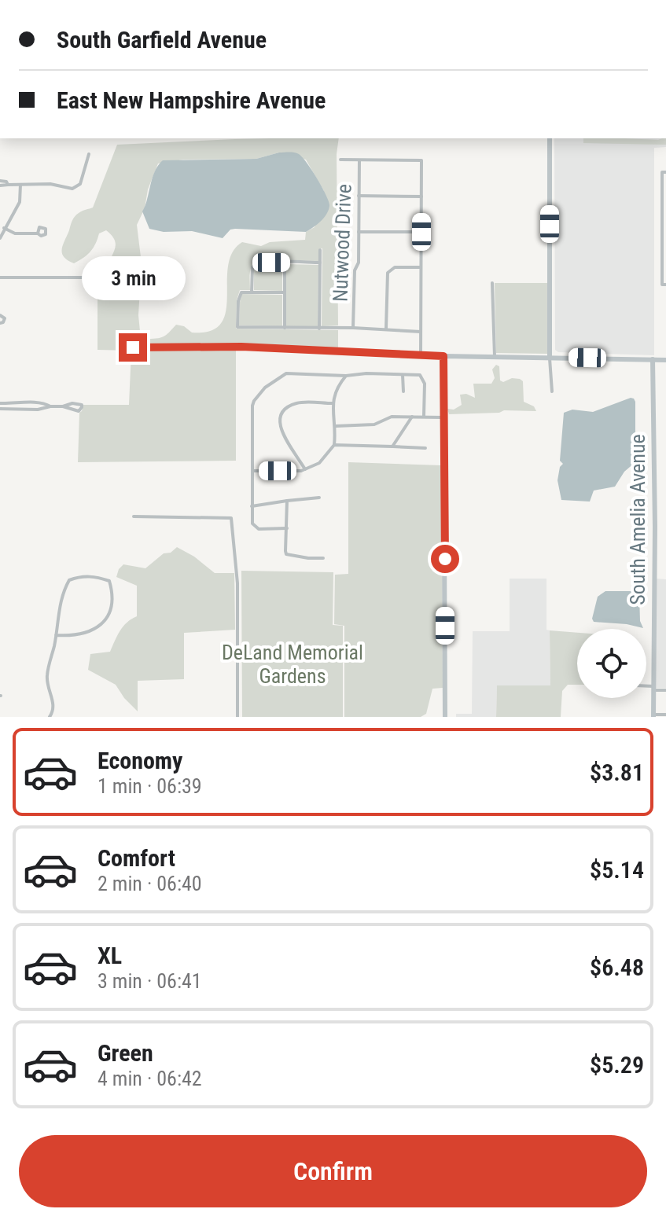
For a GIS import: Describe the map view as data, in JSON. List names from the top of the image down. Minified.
{"streets":{"street":["Nutwood Drive","South Amelia Avenue"]},"parks":["DeLand Memorial Gardens"],"page":{"banner":["South Garfield Avenue","East New Hampshire Avenue"],"bubble":"3 min","list":[{"name":"Economy","note":"1 min · 06:39","value":"$3.81"},{"name":"Comfort","note":"2 min · 06:40","value":"$5.14"},{"name":"XL","note":"3 min · 06:41","value":"$6.48"},{"name":"Green","note":"4 min · 06:42","value":"$5.29"}],"buttons":"Confirm"}}
